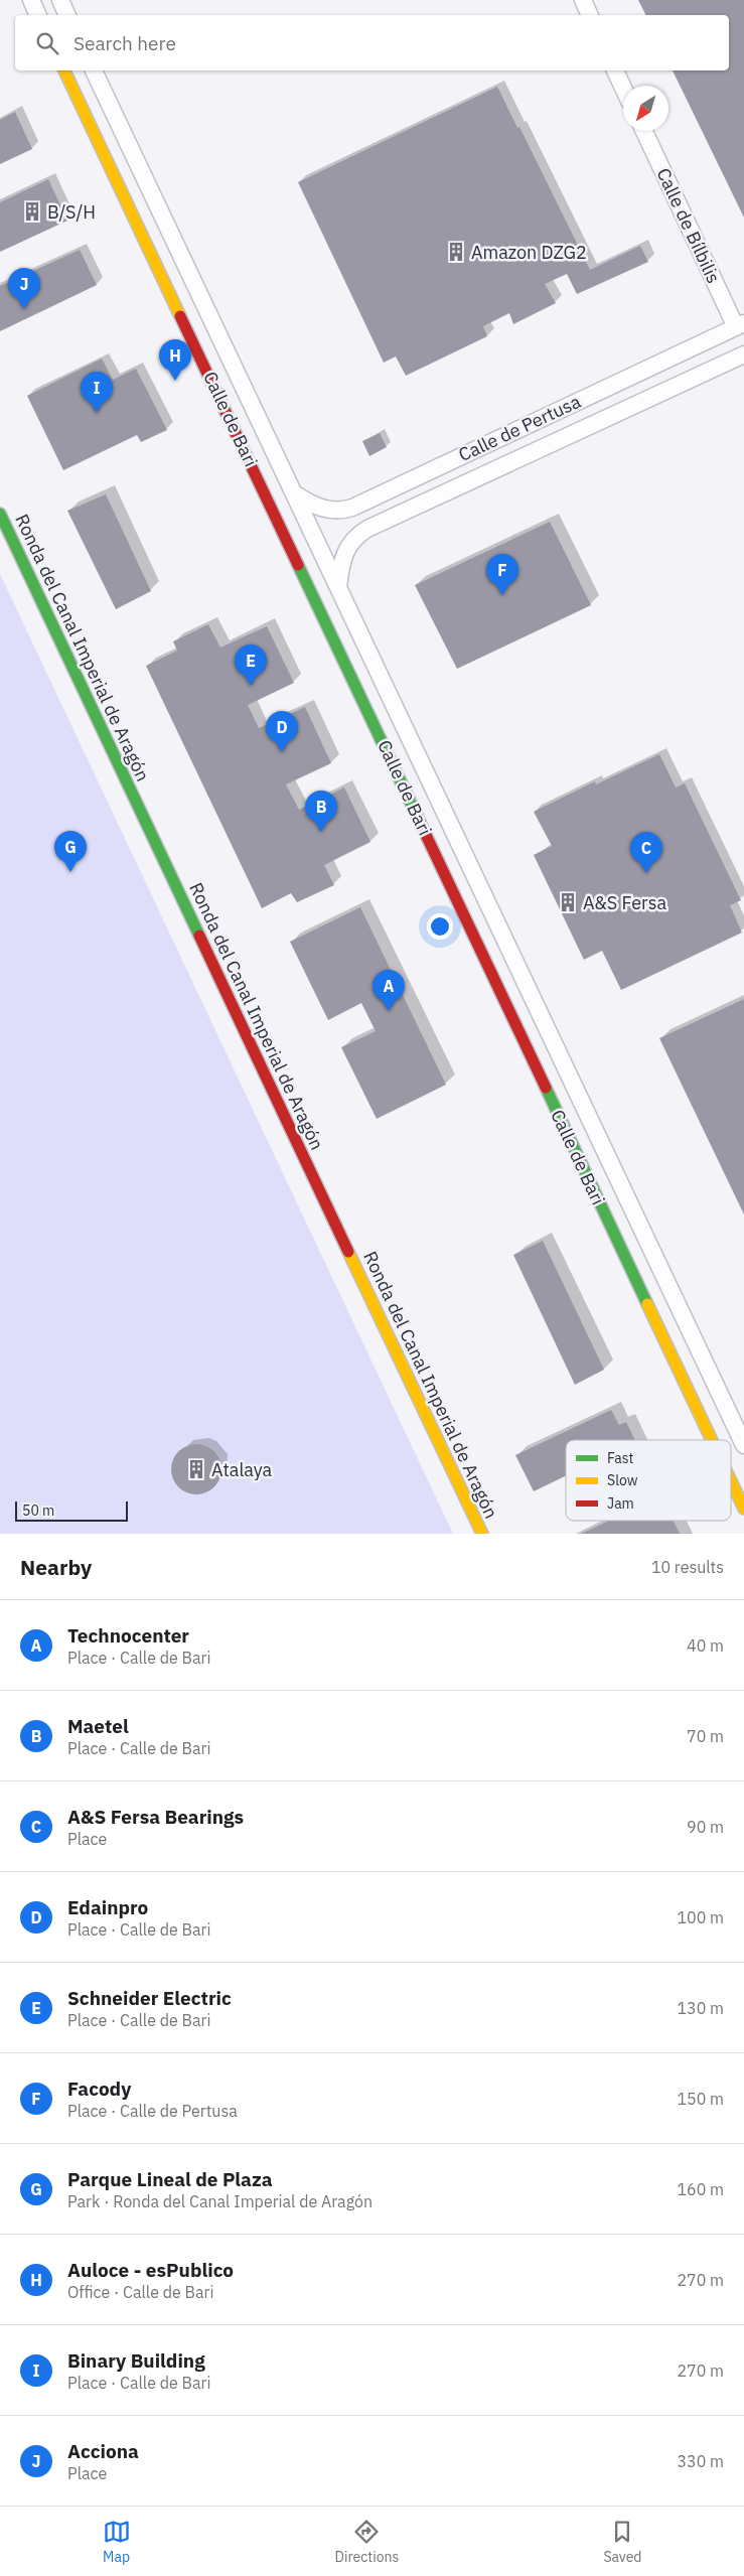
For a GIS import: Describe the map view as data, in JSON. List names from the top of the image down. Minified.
{"streets":{"street":["Calle de Bílbilis","Calle de Bari","Calle de Pertusa","Ronda del Canal Imperial de Aragón"]},"crossings":[["Calle de Bílbilis","Calle de Pertusa"],["Calle de Bari","Calle de Pertusa"]],"places":{"building":["B/S/H","Amazon DZG2","A&S Fersa","Atalaya"]},"legend":["Fast","Slow","Jam"],"scale_bar":"50 m","north":"bottom left","page":{"search":"Search here","pins":["J","H","I","F","E","D","B","G","C","A"],"scale":"50 m","heading":["Nearby","10 results"],"list":[{"mark":"A","name":"Technocenter","note":"Place · Calle de Bari","value":"40 m"},{"mark":"B","name":"Maetel","note":"Place · Calle de Bari","value":"70 m"},{"mark":"C","name":"A&S Fersa Bearings","note":"Place","value":"90 m"},{"mark":"D","name":"Edainpro","note":"Place · Calle de Bari","value":"100 m"},{"mark":"E","name":"Schneider Electric","note":"Place · Calle de Bari","value":"130 m"},{"mark":"F","name":"Facody","note":"Place · Calle de Pertusa","value":"150 m"},{"mark":"G","name":"Parque Lineal de Plaza","note":"Park · Ronda del Canal Imperial de Aragón","value":"160 m"},{"mark":"H","name":"Auloce - esPublico","note":"Office · Calle de Bari","value":"270 m"},{"mark":"I","name":"Binary Building","note":"Place · Calle de Bari","value":"270 m"},{"mark":"J","name":"Acciona","note":"Place","value":"330 m"}],"nav":["Map","Directions","Saved"]}}
